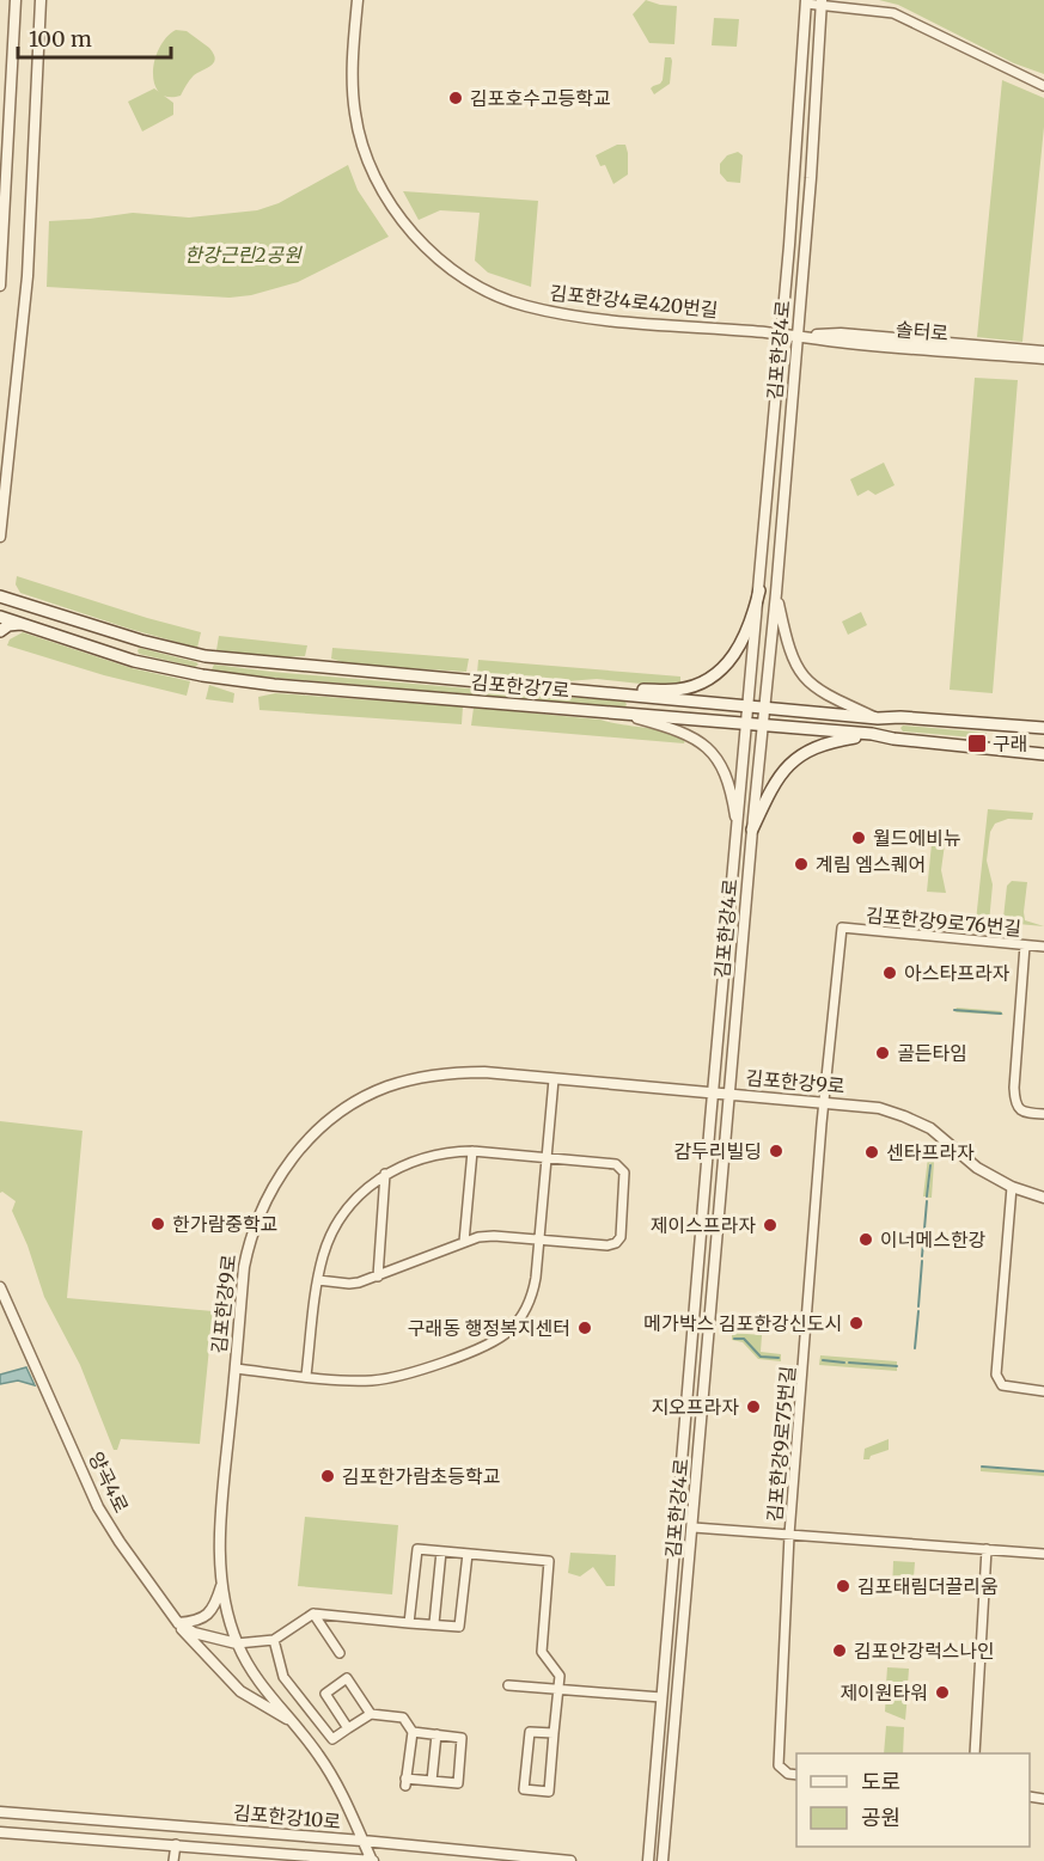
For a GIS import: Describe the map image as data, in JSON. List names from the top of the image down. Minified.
{"streets":{"main road":["김포한강7로"],"street":["김포한강4로420번길","솔터로","김포한강4로","김포한강9로76번길","김포한강9로","김포한강9로75번길","양곡4로","김포한강10로"]},"crossings":[["김포한강4로420번길","솔터로"],["김포한강4로420번길","김포한강4로"],["솔터로","김포한강4로"],["김포한강4로","김포한강7로"],["김포한강4로","김포한강9로"],["김포한강9로76번길","김포한강9로"],["김포한강9로76번길","김포한강9로75번길"],["김포한강9로","김포한강9로75번길"],["김포한강9로","양곡4로"],["김포한강9로","김포한강10로"]],"parks":["한강근린2공원"],"places":{"other":["김포호수고등학교","월드에비뉴","계림 엠스퀘어","아스타프라자","골든타임","감두리빌딩","센타프라자","한가람중학교","제이스프라자","이너메스한강","메가박스 김포한강신도시","구래동 행정복지센터","지오프라자","김포한가람초등학교","김포태림더끌리움","김포안강럭스나인","제이원타워"],"transit":["구래"]},"legend":["도로","공원"],"scale_bar":"100 m"}
